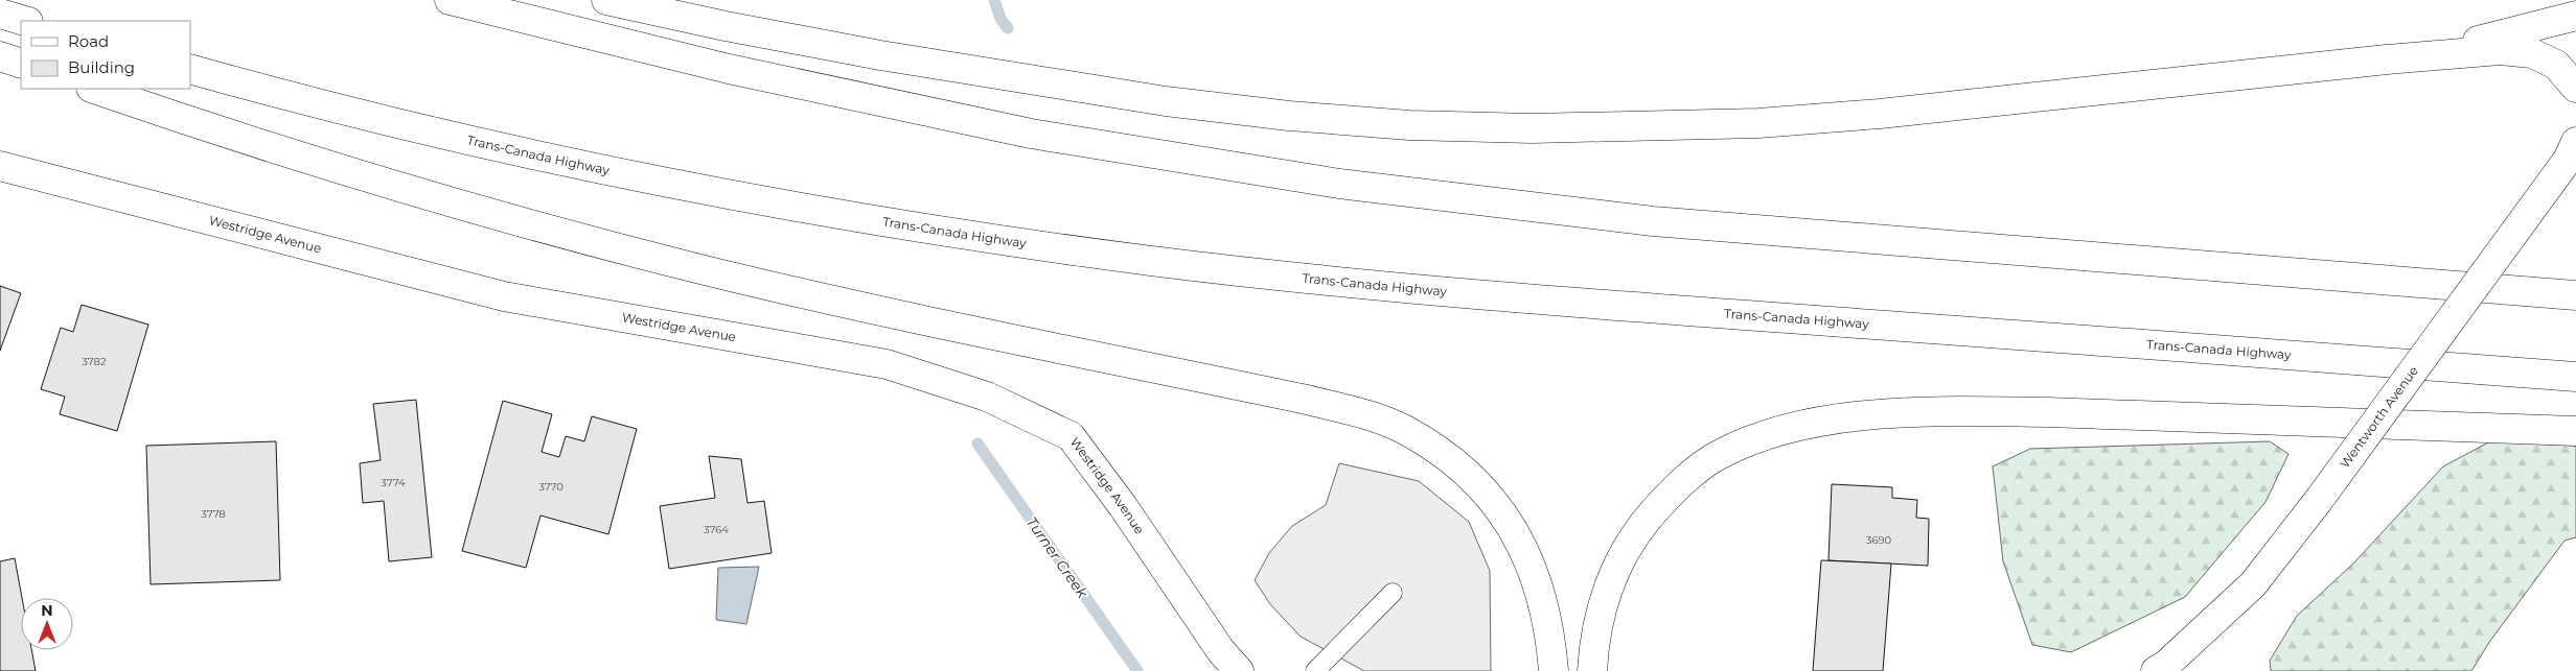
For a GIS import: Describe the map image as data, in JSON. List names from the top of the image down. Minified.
{"streets":{"main road":["Trans-Canada Highway","Westridge Avenue","Wentworth Avenue"]},"water":["Turner Creek"],"house_numbers":["3782","3774","3770","3778","3764","3690"],"legend":["Road","Building"],"north":"top"}
